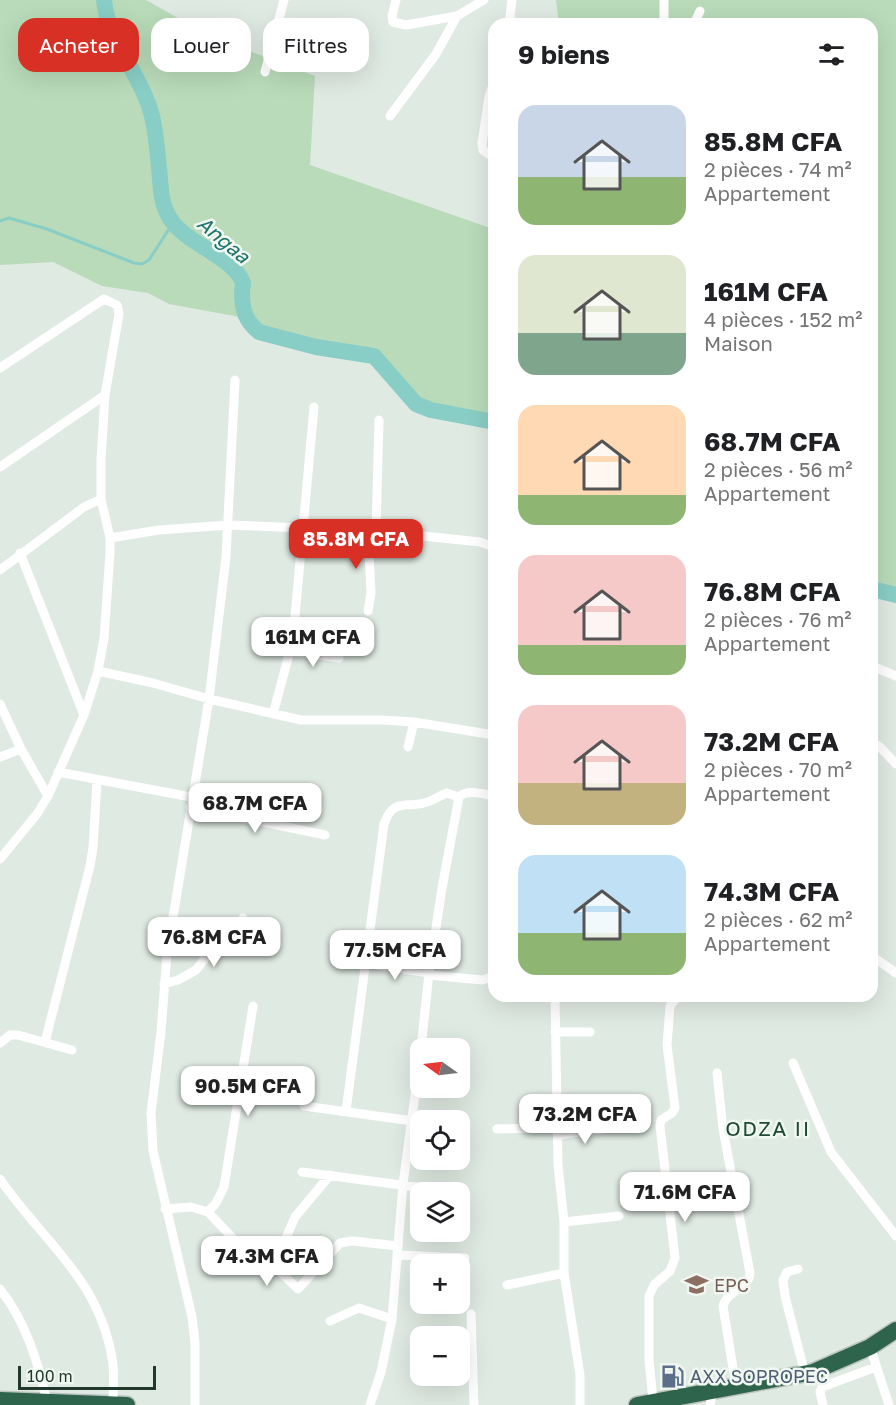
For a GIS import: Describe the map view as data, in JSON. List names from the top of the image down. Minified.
{"districts":["ODZA II"],"water":["Angaa"],"places":{"school or university":["EPC"],"fuel station":["AXX SOPROPEC"]},"scale_bar":"100 m","north":"left","page":{"chip":["Acheter","Louer","Filtres"],"heading":"9 biens","list":[{"name":"85.8M CFA","note":"2 pièces · 74 m² · Appartement"},{"name":"161M CFA","note":"4 pièces · 152 m² · Maison"},{"name":"68.7M CFA","note":"2 pièces · 56 m² · Appartement"},{"name":"76.8M CFA","note":"2 pièces · 76 m² · Appartement"},{"name":"73.2M CFA","note":"2 pièces · 70 m² · Appartement"},{"name":"74.3M CFA","note":"2 pièces · 62 m² · Appartement"}],"price":["85.8M CFA","161M CFA","68.7M CFA","76.8M CFA","77.5M CFA","90.5M CFA","73.2M CFA","71.6M CFA","74.3M CFA"],"map_buttons":["+","−"],"scale":"100 m"}}
